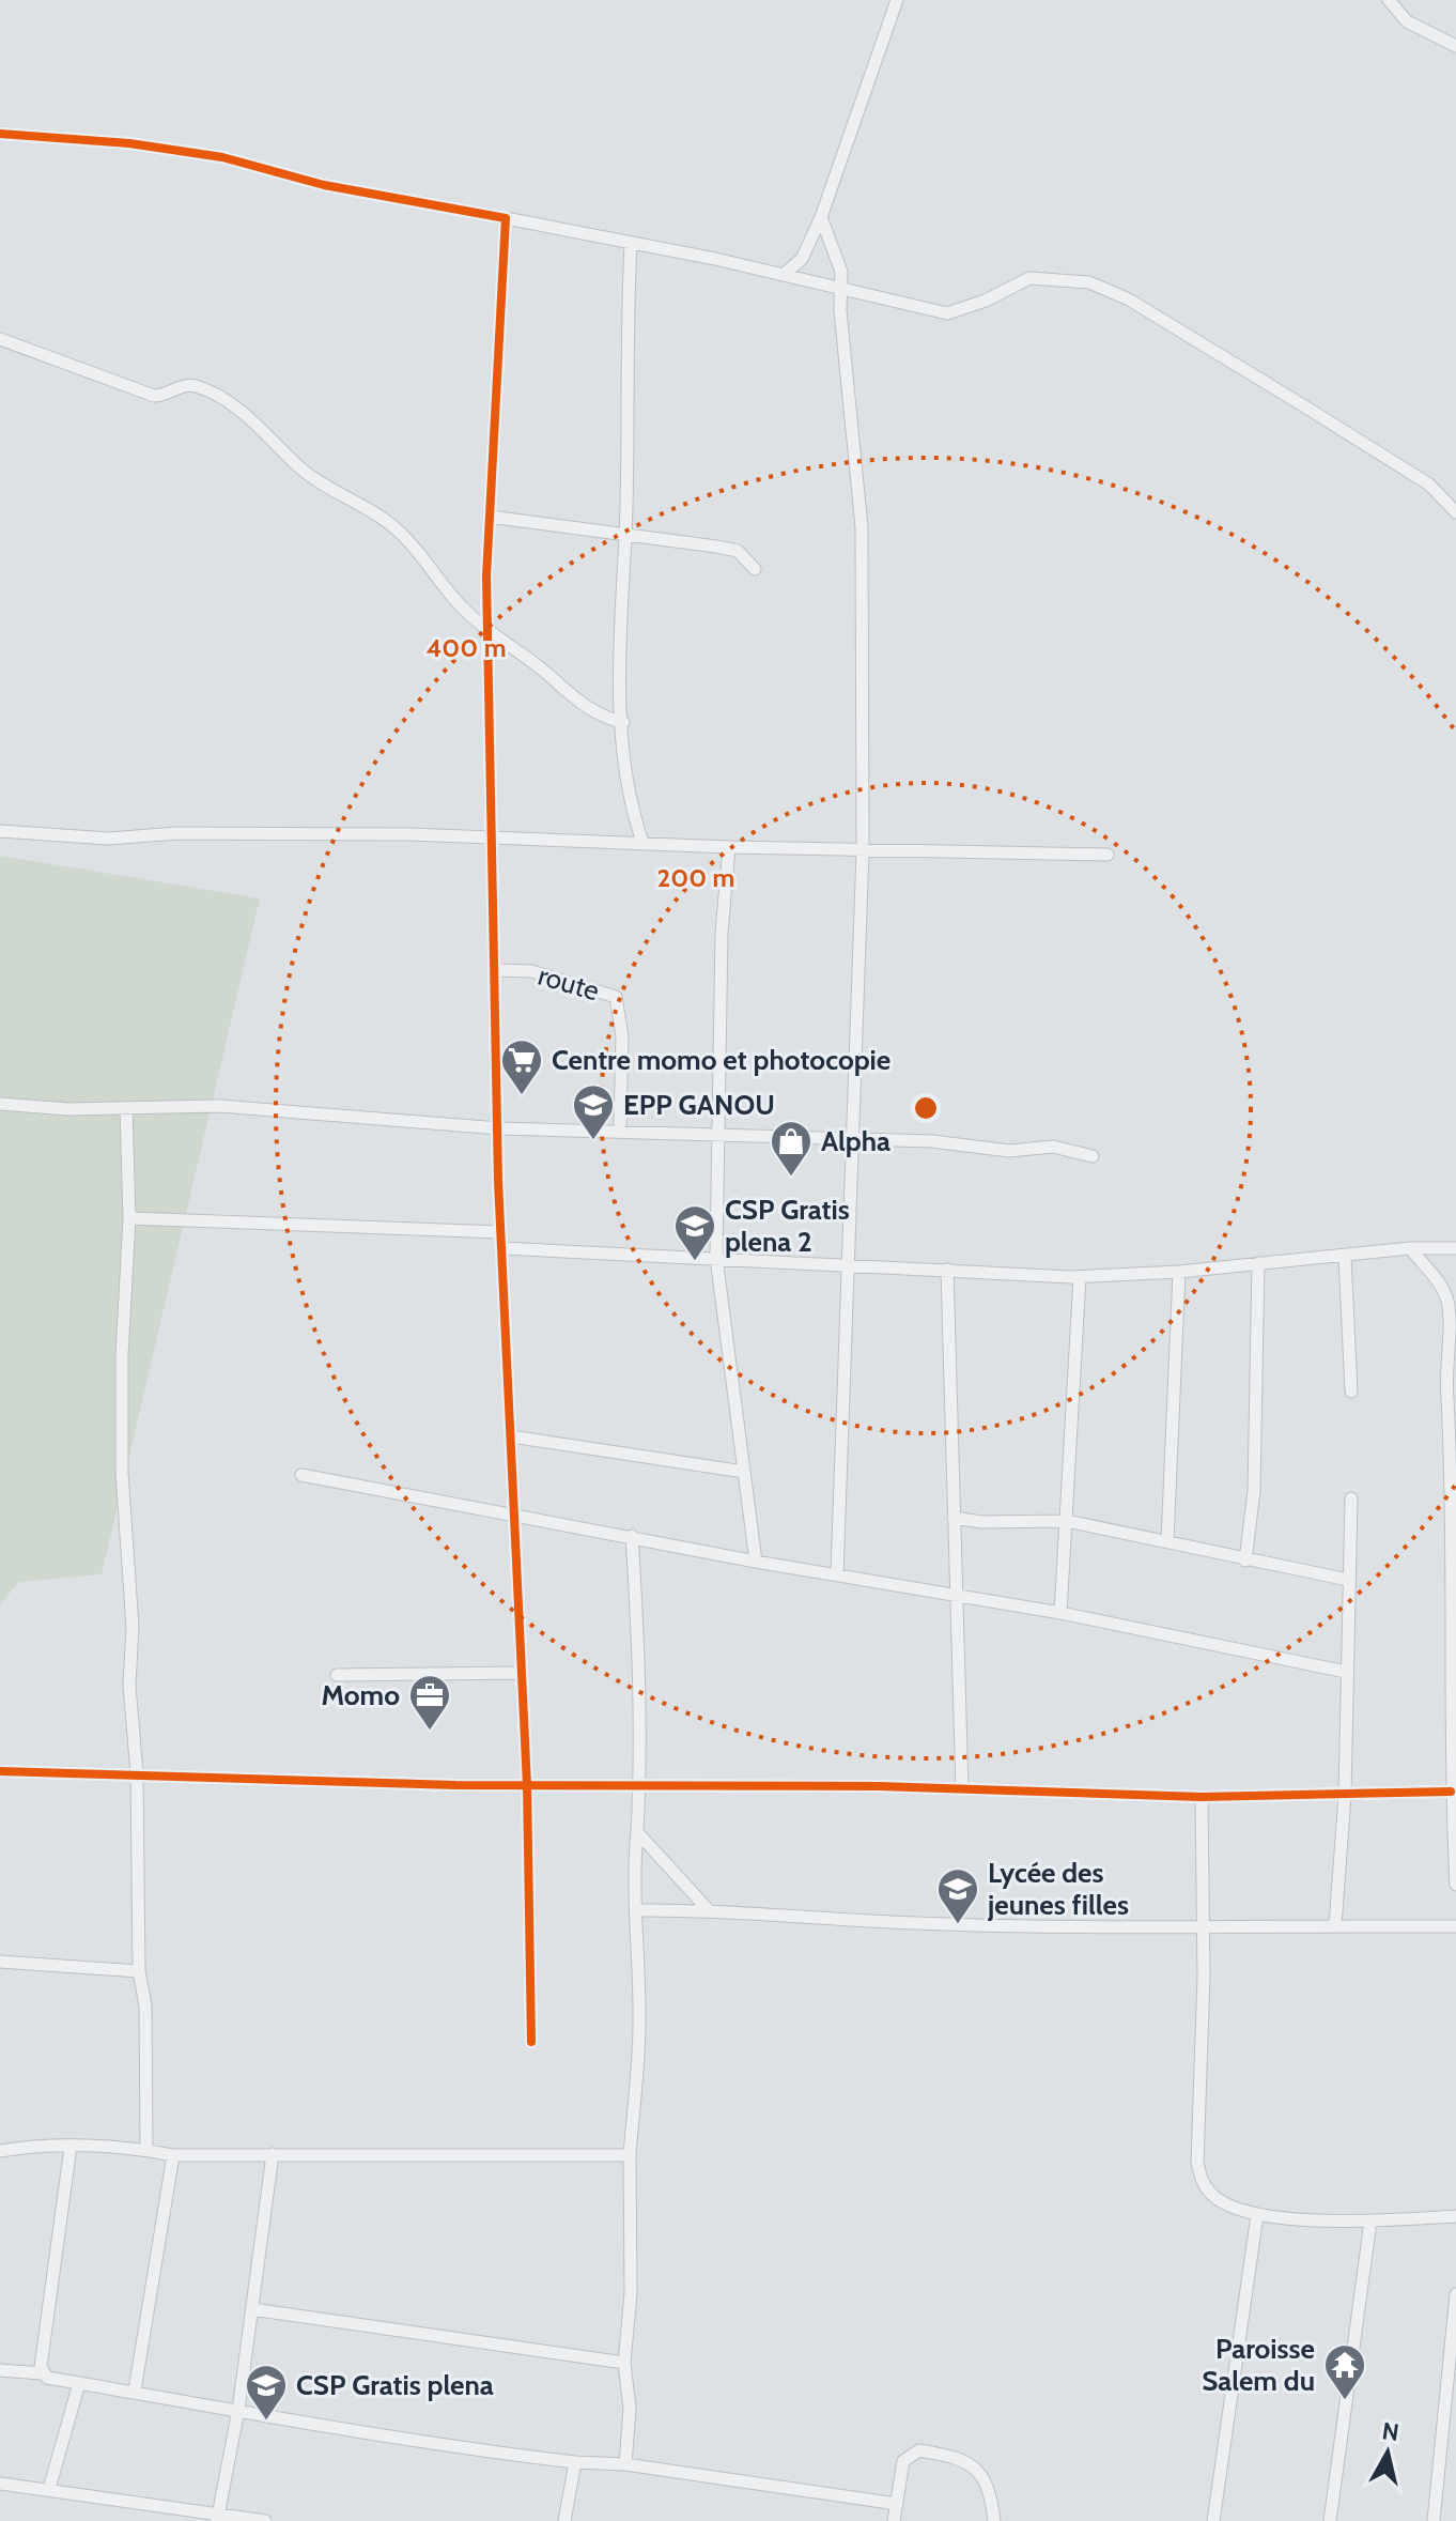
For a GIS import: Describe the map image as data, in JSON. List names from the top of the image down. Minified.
{"streets":{"street":["route"]},"places":{"supermarket":["Centre momo et photocopie"],"school or university":["EPP GANOU","CSP Gratis plena 2","Lycée des jeunes filles","CSP Gratis plena"],"shop":["Alpha"],"office":["Momo"],"temple":["Paroisse Salem du"]},"north":"top","rings":["400 m","200 m"]}
